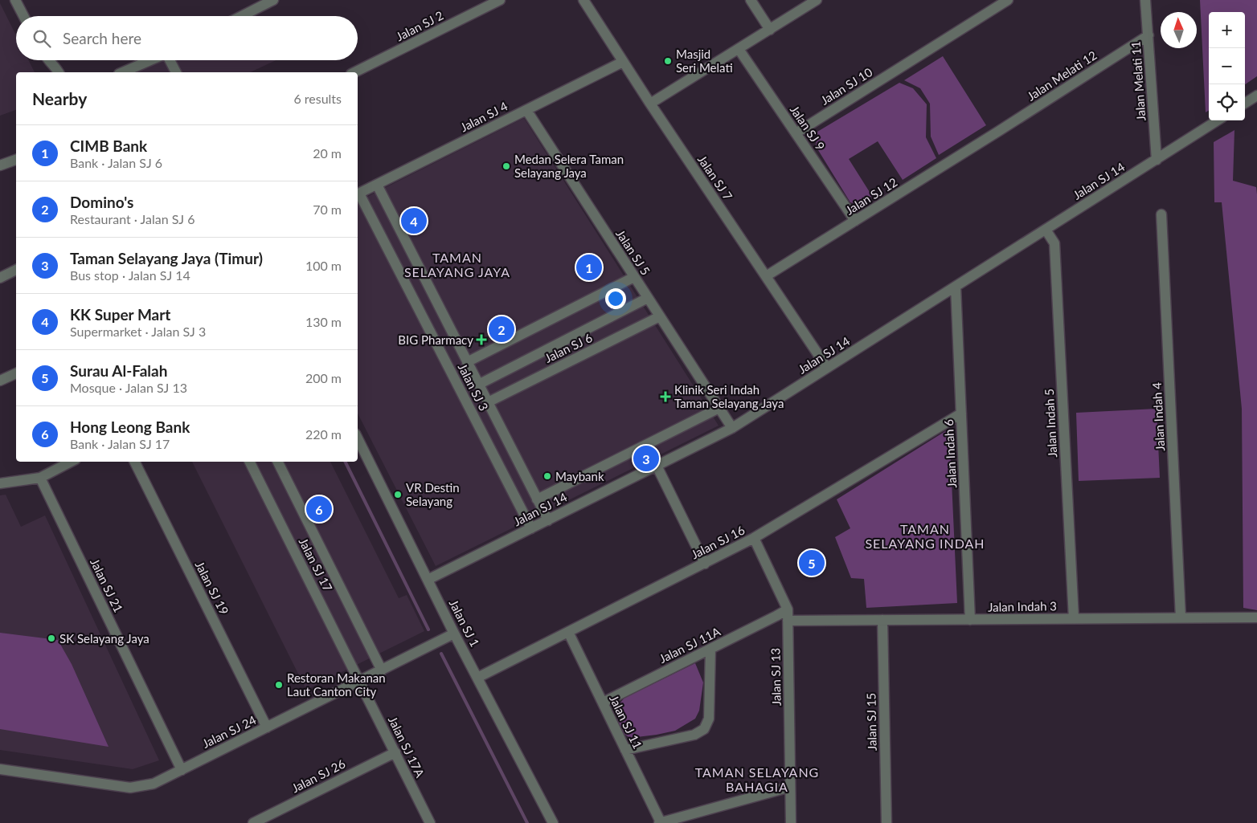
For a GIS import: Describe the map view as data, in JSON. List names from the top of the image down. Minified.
{"streets":{"street":["Jalan SJ 2","Jalan Melati 12","Jalan Melati 11","Jalan SJ 10","Jalan SJ 4","Jalan SJ 9","Jalan SJ 7","Jalan SJ 14","Jalan SJ 12","Jalan SJ 5","Jalan SJ 6","Jalan SJ 3","Jalan Indah 4","Jalan Indah 5","Jalan Indah 6","Jalan SJ 16","Jalan SJ 17","Jalan SJ 21","Jalan SJ 19","Jalan Indah 3","Jalan SJ 1","Jalan SJ 11A","Jalan SJ 13","Jalan SJ 11","Jalan SJ 15","Jalan SJ 24","Jalan SJ 17A","Jalan SJ 26"]},"crossings":[["Jalan Melati 12","Jalan Melati 11"],["Jalan Melati 12","Jalan SJ 12"],["Jalan Melati 11","Jalan SJ 14"],["Jalan SJ 10","Jalan SJ 9"],["Jalan SJ 4","Jalan SJ 7"],["Jalan SJ 4","Jalan SJ 5"],["Jalan SJ 4","Jalan SJ 3"],["Jalan SJ 9","Jalan SJ 12"],["Jalan SJ 7","Jalan SJ 14"],["Jalan SJ 7","Jalan SJ 12"],["Jalan SJ 14","Jalan SJ 5"],["Jalan SJ 14","Jalan SJ 3"],["Jalan SJ 14","Jalan Indah 5"],["Jalan SJ 14","Jalan Indah 6"],["Jalan SJ 14","Jalan SJ 1"],["Jalan SJ 5","Jalan SJ 6"],["Jalan SJ 6","Jalan SJ 3"],["Jalan Indah 4","Jalan Indah 3"],["Jalan Indah 5","Jalan Indah 3"],["Jalan Indah 6","Jalan SJ 16"],["Jalan Indah 6","Jalan Indah 3"],["Jalan SJ 16","Jalan SJ 1"],["Jalan SJ 16","Jalan SJ 13"],["Jalan SJ 16","Jalan SJ 11"],["Jalan SJ 17","Jalan SJ 24"],["Jalan SJ 17","Jalan SJ 17A"],["Jalan SJ 21","Jalan SJ 24"],["Jalan SJ 19","Jalan SJ 24"],["Jalan Indah 3","Jalan SJ 13"],["Jalan Indah 3","Jalan SJ 15"],["Jalan SJ 1","Jalan SJ 24"],["Jalan SJ 11A","Jalan SJ 13"],["Jalan SJ 11A","Jalan SJ 11"],["Jalan SJ 24","Jalan SJ 17A"],["Jalan SJ 17A","Jalan SJ 26"]],"districts":["TAMAN SELAYANG JAYA","TAMAN SELAYANG INDAH","TAMAN SELAYANG BAHAGIA"],"places":{"other":["Masjid Seri Melati","Medan Selera Taman Selayang Jaya","Maybank","VR Destin Selayang","SK Selayang Jaya","Restoran Makanan Laut Canton City"],"health":["BIG Pharmacy","Klinik Seri Indah Taman Selayang Jaya"]},"north":"top","page":{"map_buttons":["+","−"],"search":"Search here","heading":["Nearby","6 results"],"list":[{"mark":"1","name":"CIMB Bank","note":"Bank · Jalan SJ 6","value":"20 m"},{"mark":"2","name":"Domino's","note":"Restaurant · Jalan SJ 6","value":"70 m"},{"mark":"3","name":"Taman Selayang Jaya (Timur)","note":"Bus stop · Jalan SJ 14","value":"100 m"},{"mark":"4","name":"KK Super Mart","note":"Supermarket · Jalan SJ 3","value":"130 m"},{"mark":"5","name":"Surau Al-Falah","note":"Mosque · Jalan SJ 13","value":"200 m"},{"mark":"6","name":"Hong Leong Bank","note":"Bank · Jalan SJ 17","value":"220 m"}],"pins":["4","1","2","3","6","5"]}}
